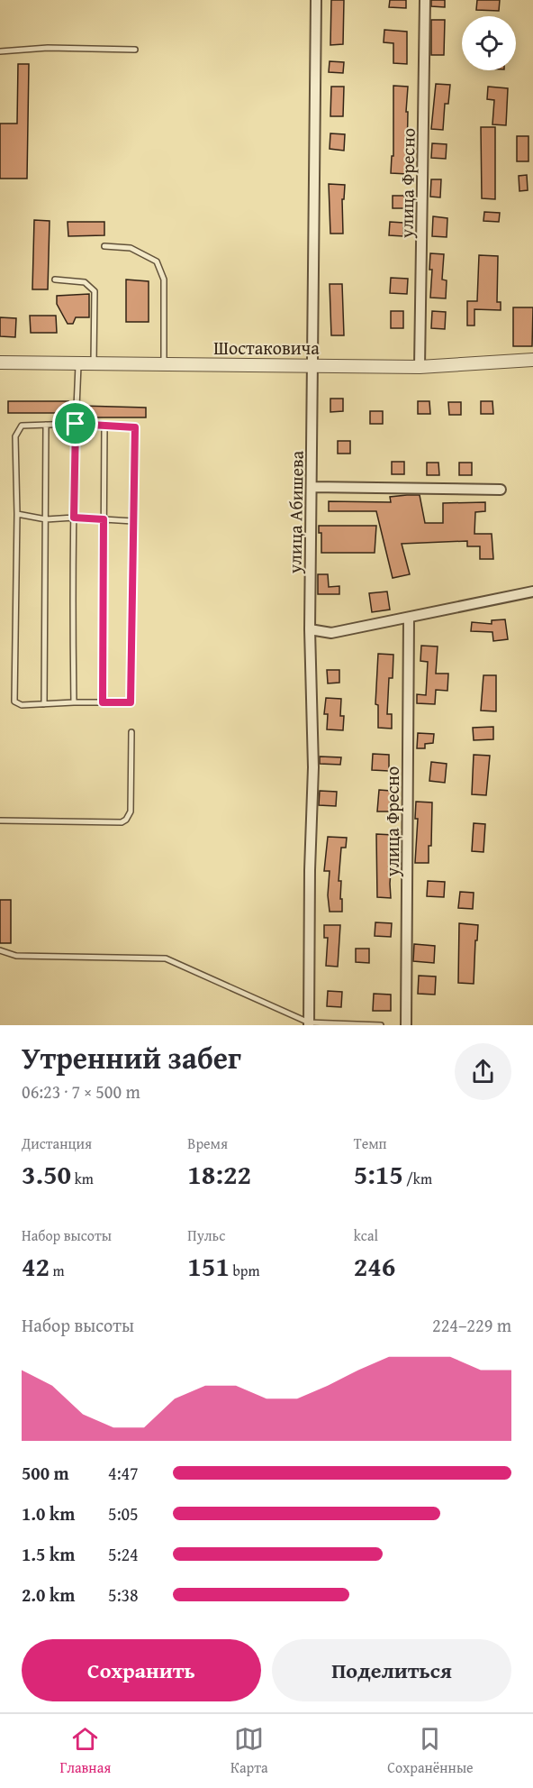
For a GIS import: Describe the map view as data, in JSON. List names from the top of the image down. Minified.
{"streets":{"street":["улица Фресно","Шостаковича","улица Абишева"]},"crossings":[["улица Фресно","Шостаковича"],["Шостаковича","улица Абишева"]],"page":{"heading":["Утренний забег","06:23 · 7 × 500 m"],"stats":[["Дистанция","3.50 km"],["Время","18:22"],["Темп","5:15 /km"],["Набор высоты","42 m"],["Пульс","151 bpm"],["kcal","246"]],"chart":["Набор высоты","224–229 m"],"list":[{"name":"500 m","note":"4:47"},{"name":"1.0 km","note":"5:05"},{"name":"1.5 km","note":"5:24"},{"name":"2.0 km","note":"5:38"}],"buttons":["Сохранить","Поделиться"],"tabs":["Главная","Карта","Сохранённые"]}}
